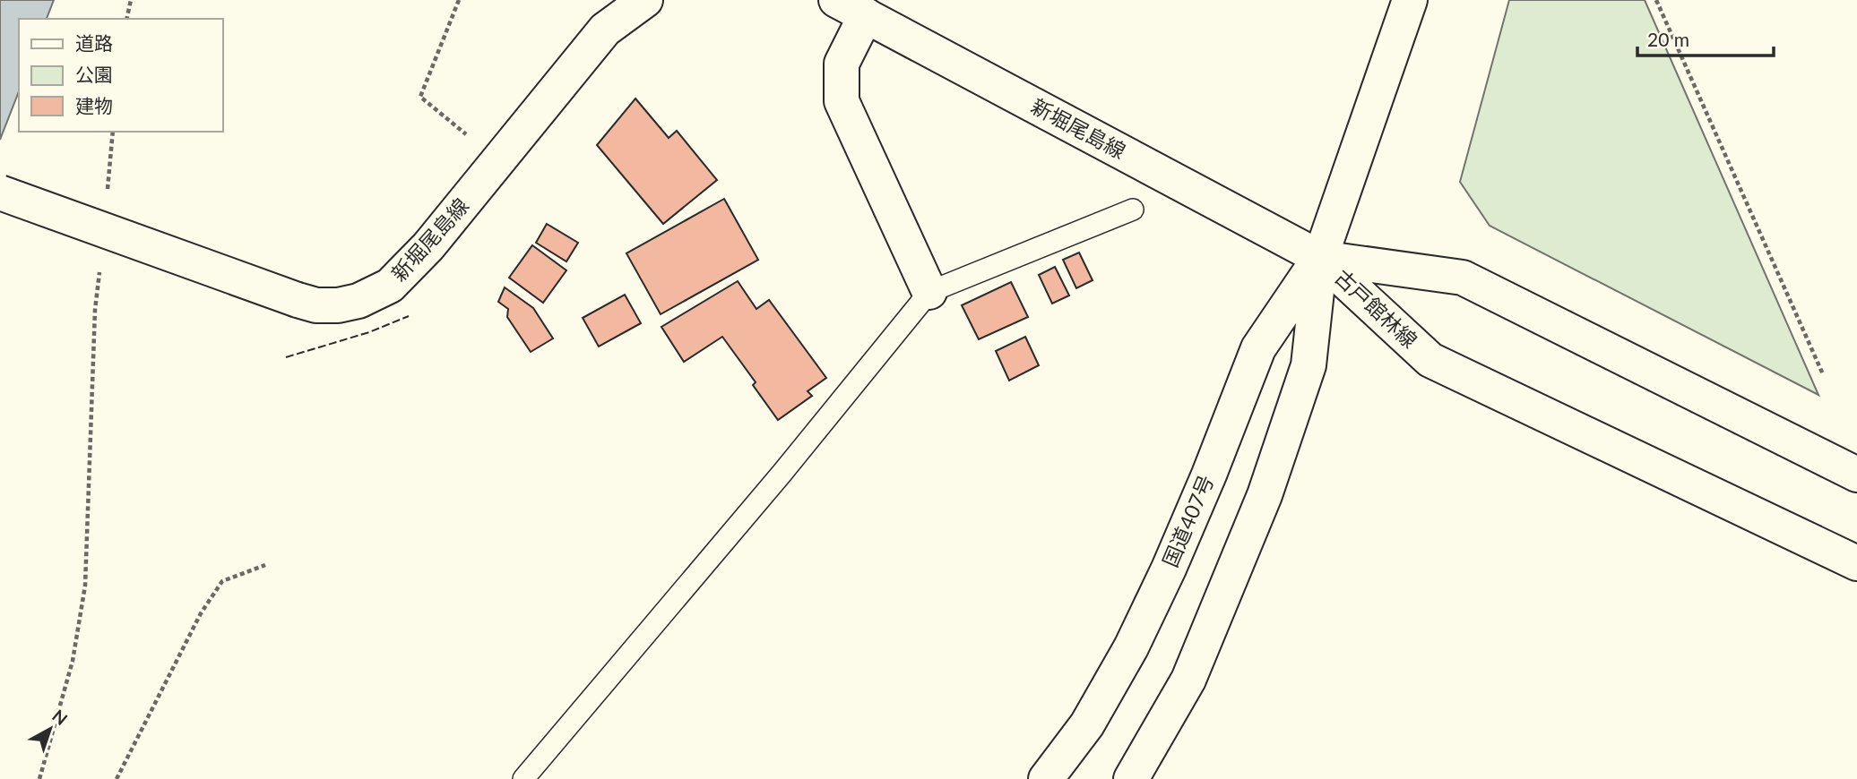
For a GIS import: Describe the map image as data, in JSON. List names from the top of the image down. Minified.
{"streets":{"main road":["新堀尾島線","古戸館林線","国道407号"]},"crossings":[["新堀尾島線","古戸館林線"],["新堀尾島線","国道407号"],["古戸館林線","国道407号"]],"legend":["道路","公園","建物"],"scale_bar":"20 m","north":"top right"}
